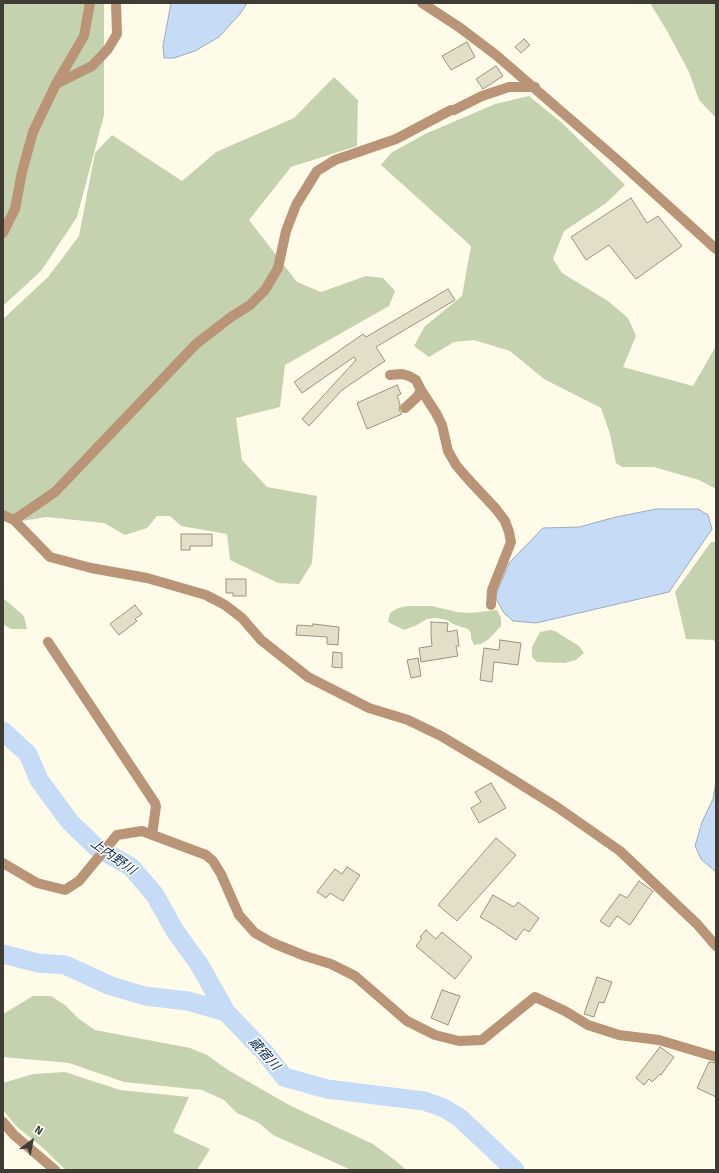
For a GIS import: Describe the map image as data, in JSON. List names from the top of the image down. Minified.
{"water":["上内野川","蔵宿川"],"north":"top right"}
